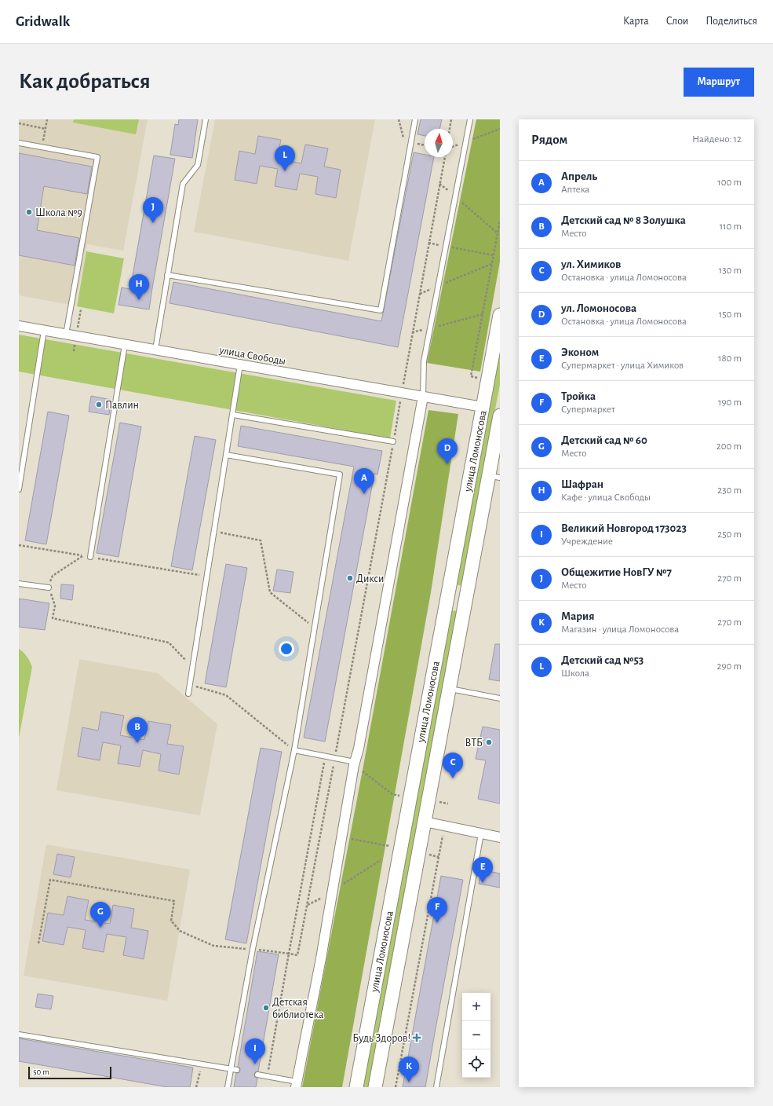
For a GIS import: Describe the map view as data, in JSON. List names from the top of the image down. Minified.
{"streets":{"main road":["улица Ломоносова"],"street":["улица Свободы"]},"crossings":[["улица Свободы","улица Ломоносова"]],"places":{"other":["Школа №9","Павлин","Дикси","ВТБ","Детская библиотека"],"health":["Будь Здоров!"]},"scale_bar":"50 m","north":"top","page":{"header":"Gridwalk","nav":["Карта","Слои","Поделиться"],"buttons":"Маршрут","title":"Как добраться","heading":["Рядом","Найдено: 12"],"pins":["L","J","H","D","A","B","C","E","F","G","I","K"],"list":[{"mark":"A","name":"Апрель","note":"Аптека","value":"100 m"},{"mark":"B","name":"Детский сад № 8 Золушка","note":"Место","value":"110 m"},{"mark":"C","name":"ул. Химиков","note":"Остановка · улица Ломоносова","value":"130 m"},{"mark":"D","name":"ул. Ломоносова","note":"Остановка · улица Ломоносова","value":"150 m"},{"mark":"E","name":"Эконом","note":"Супермаркет · улица Химиков","value":"180 m"},{"mark":"F","name":"Тройка","note":"Супермаркет","value":"190 m"},{"mark":"G","name":"Детский сад № 60","note":"Место","value":"200 m"},{"mark":"H","name":"Шафран","note":"Кафе · улица Свободы","value":"230 m"},{"mark":"I","name":"Великий Новгород 173023","note":"Учреждение","value":"250 m"},{"mark":"J","name":"Общежитие НовГУ №7","note":"Место","value":"270 m"},{"mark":"K","name":"Мария","note":"Магазин · улица Ломоносова","value":"270 m"},{"mark":"L","name":"Детский сад №53","note":"Школа","value":"290 m"}],"map_buttons":["+","−"],"scale":"50 m"}}
